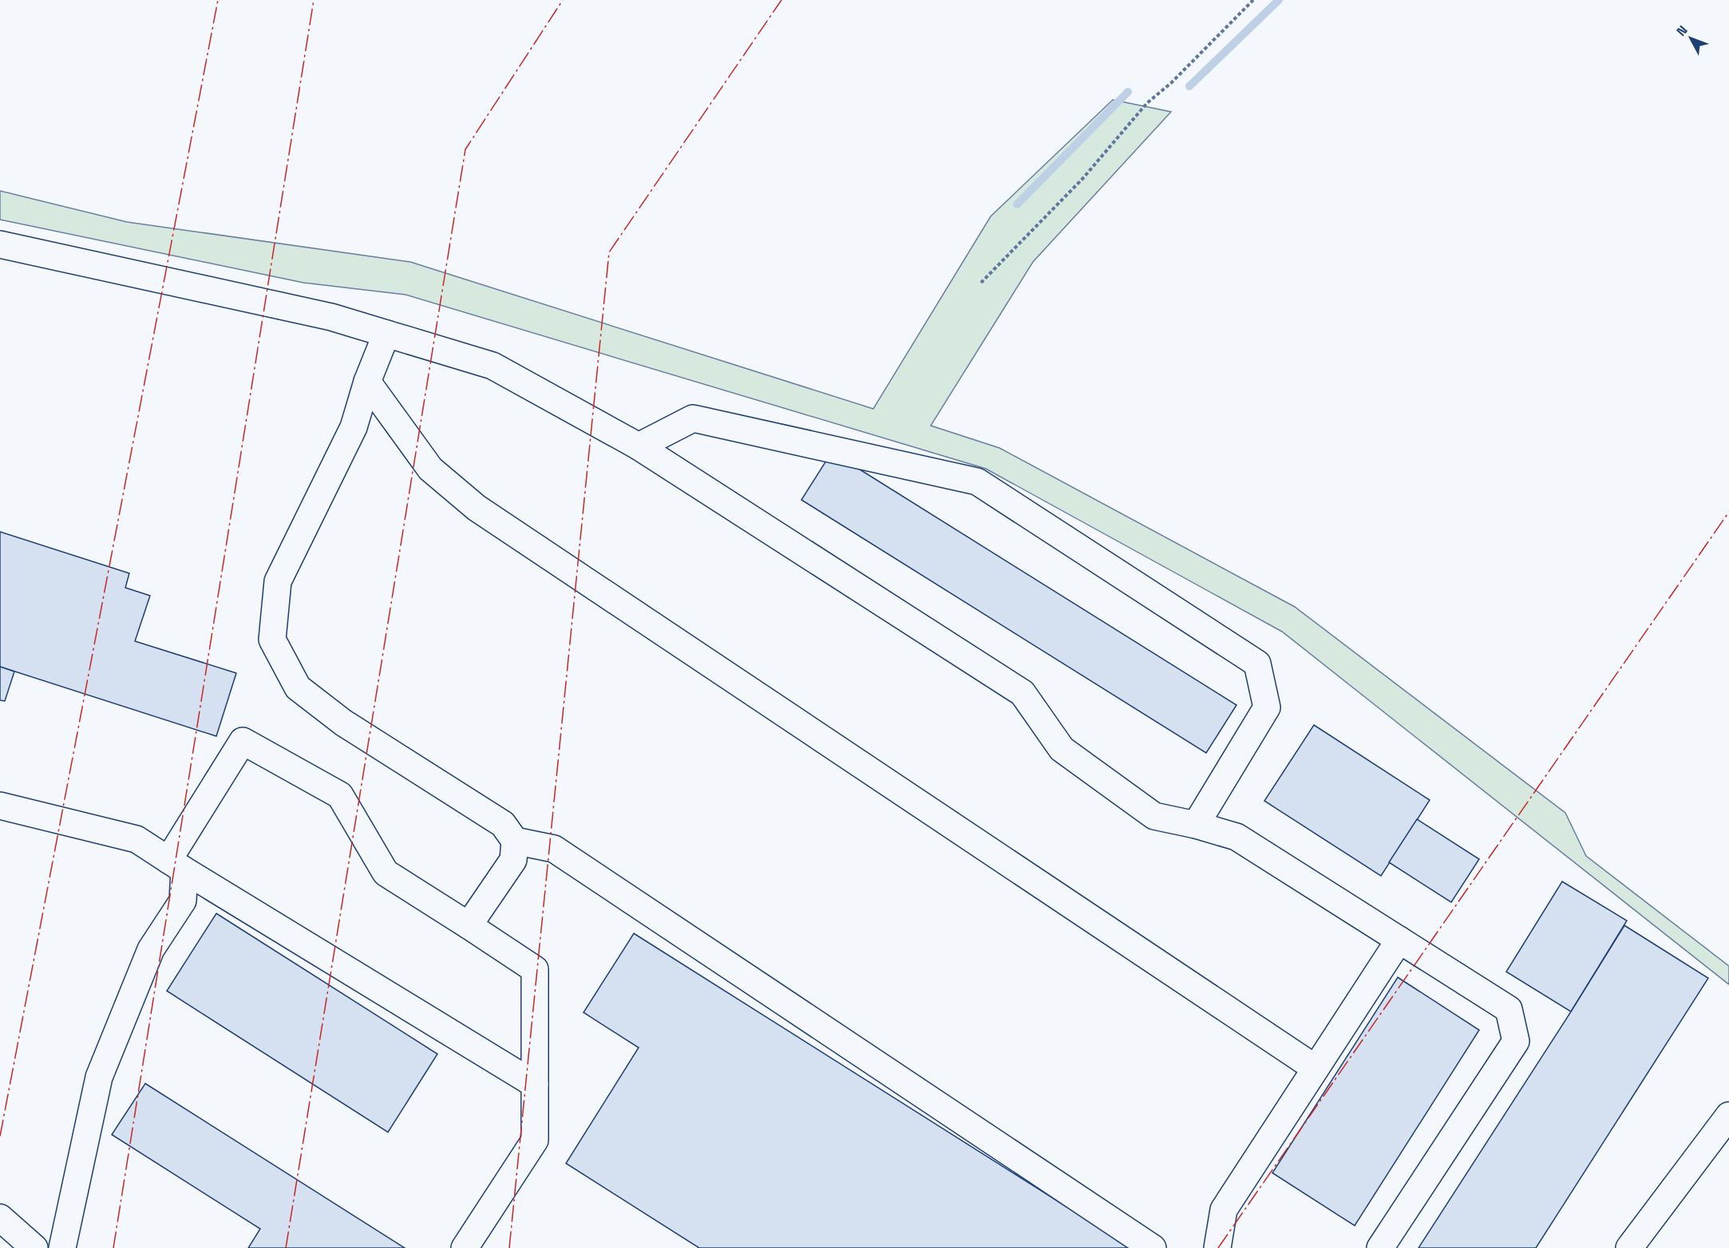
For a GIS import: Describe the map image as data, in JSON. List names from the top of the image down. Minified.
{"north":"top left"}
